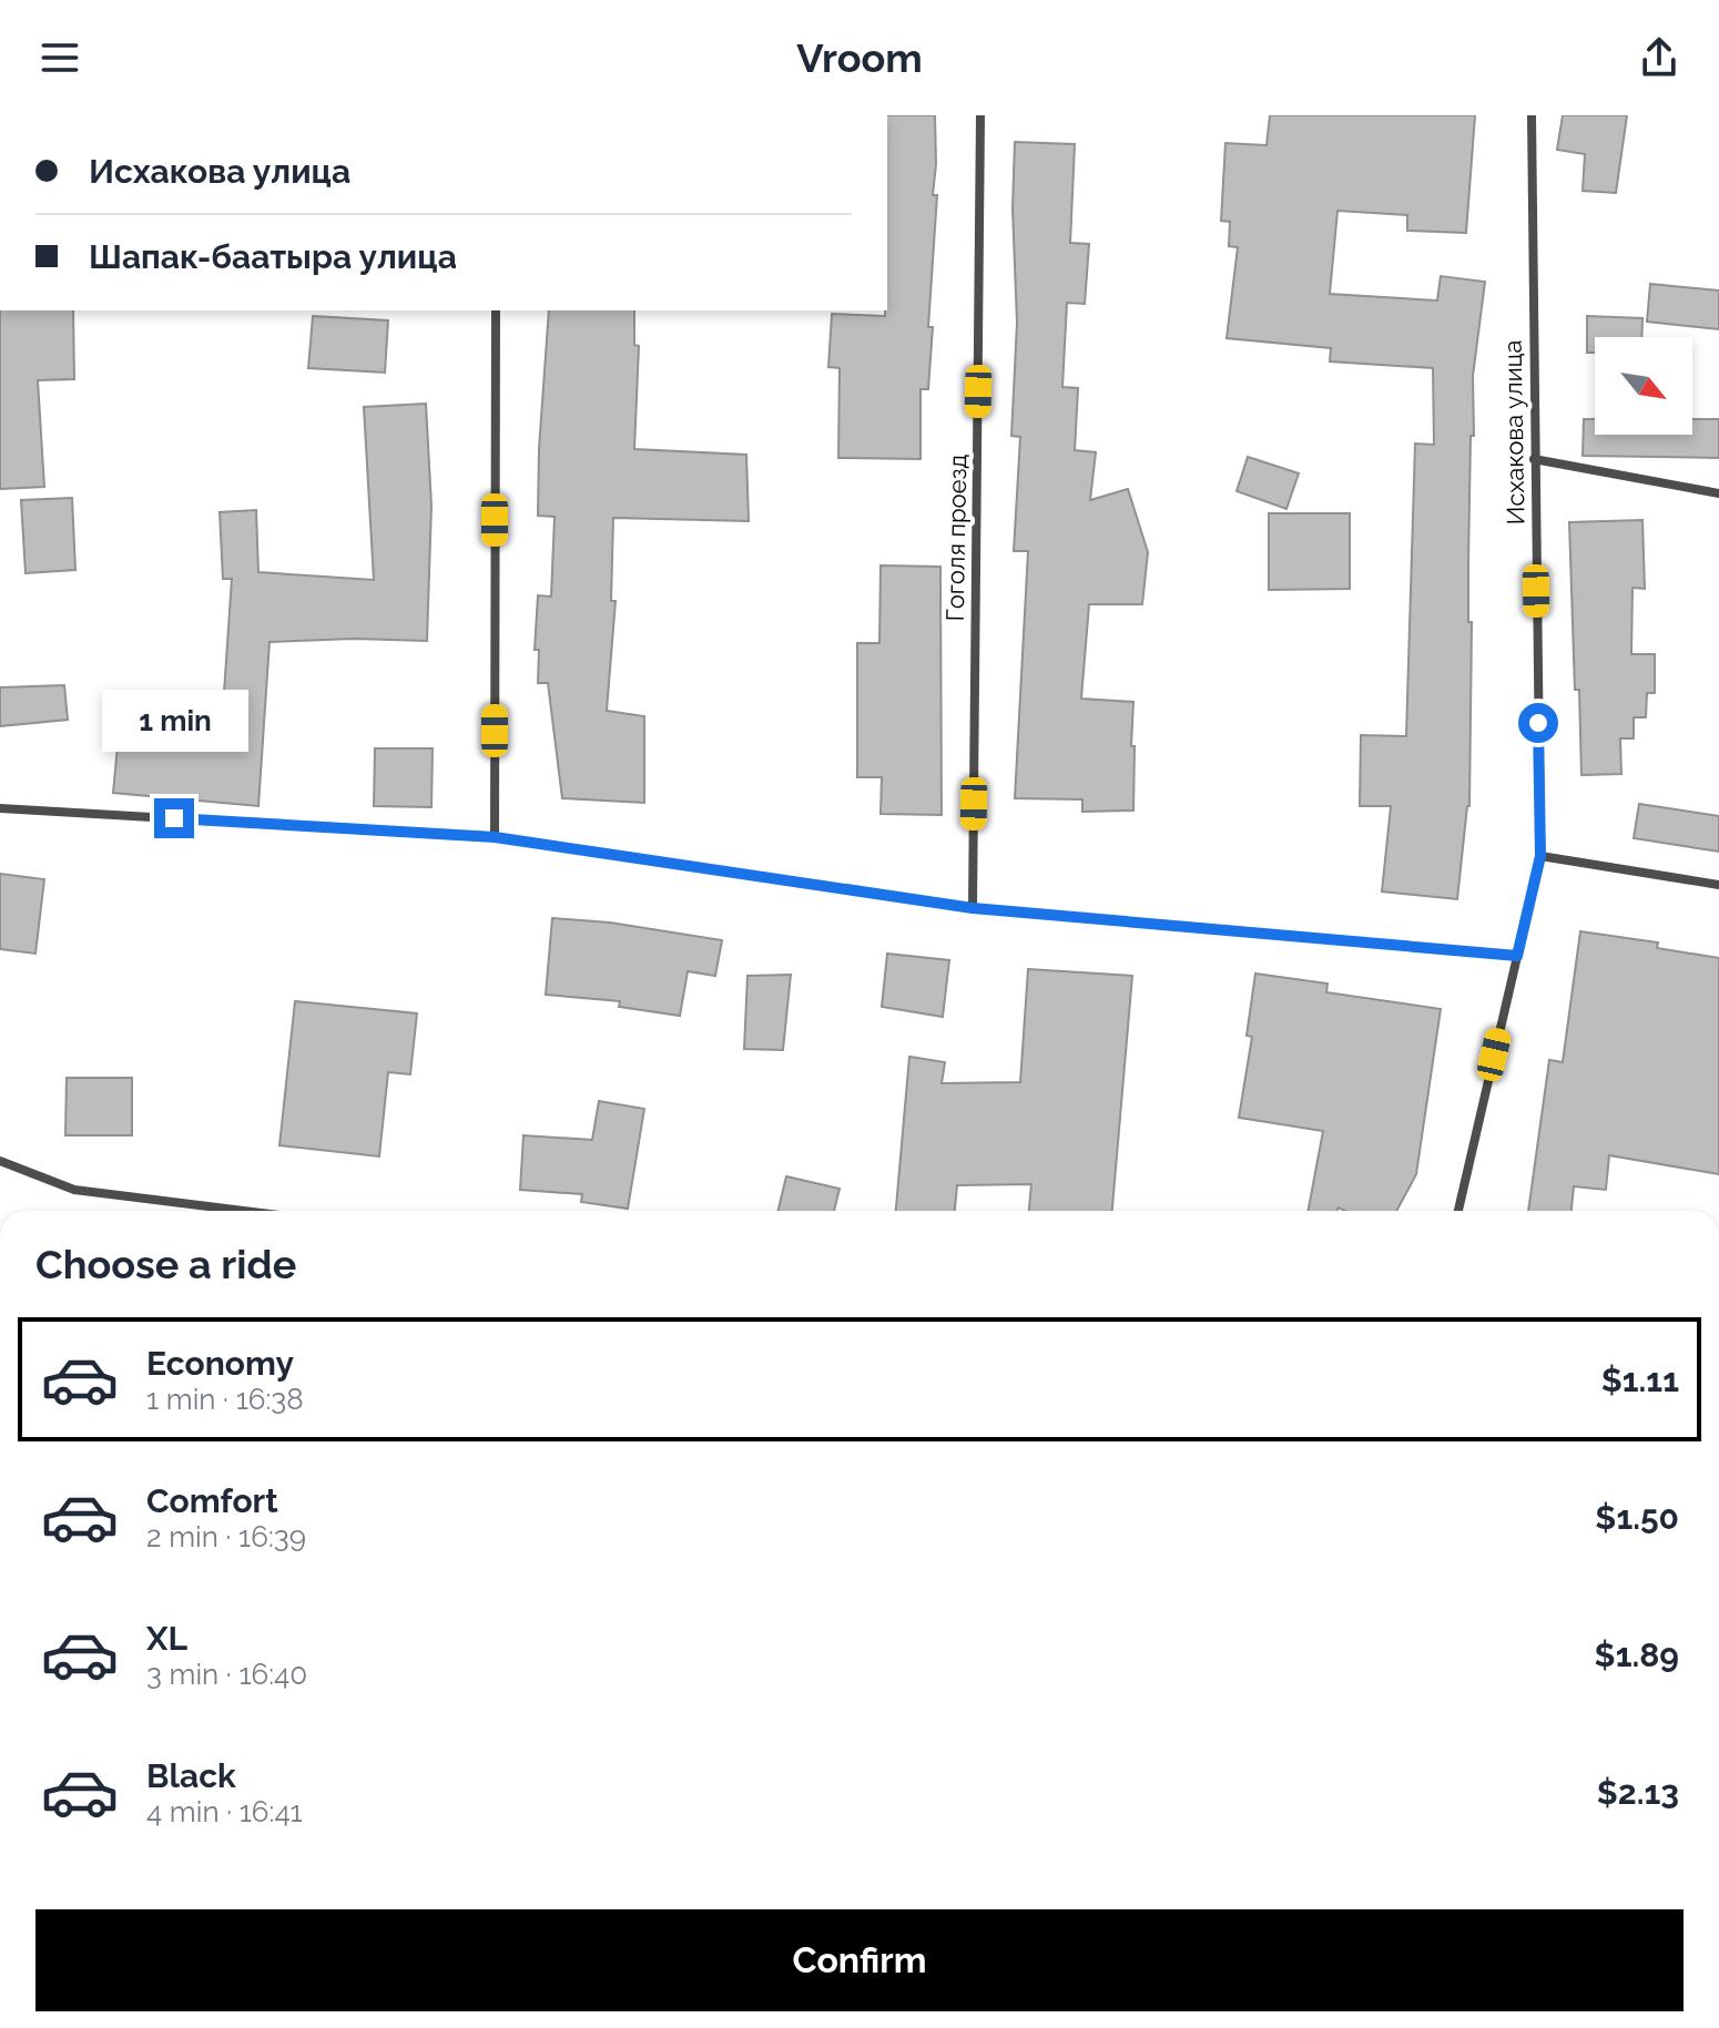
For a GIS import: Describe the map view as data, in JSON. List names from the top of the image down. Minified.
{"streets":{"street":["Исхакова улица","Гоголя проезд"]},"north":"bottom right","page":{"header":"Vroom","banner":["Исхакова улица","Шапак-баатыра улица"],"bubble":"1 min","heading":"Choose a ride","list":[{"name":"Economy","note":"1 min · 16:38","value":"$1.11"},{"name":"Comfort","note":"2 min · 16:39","value":"$1.50"},{"name":"XL","note":"3 min · 16:40","value":"$1.89"},{"name":"Black","note":"4 min · 16:41","value":"$2.13"}],"buttons":"Confirm"}}
